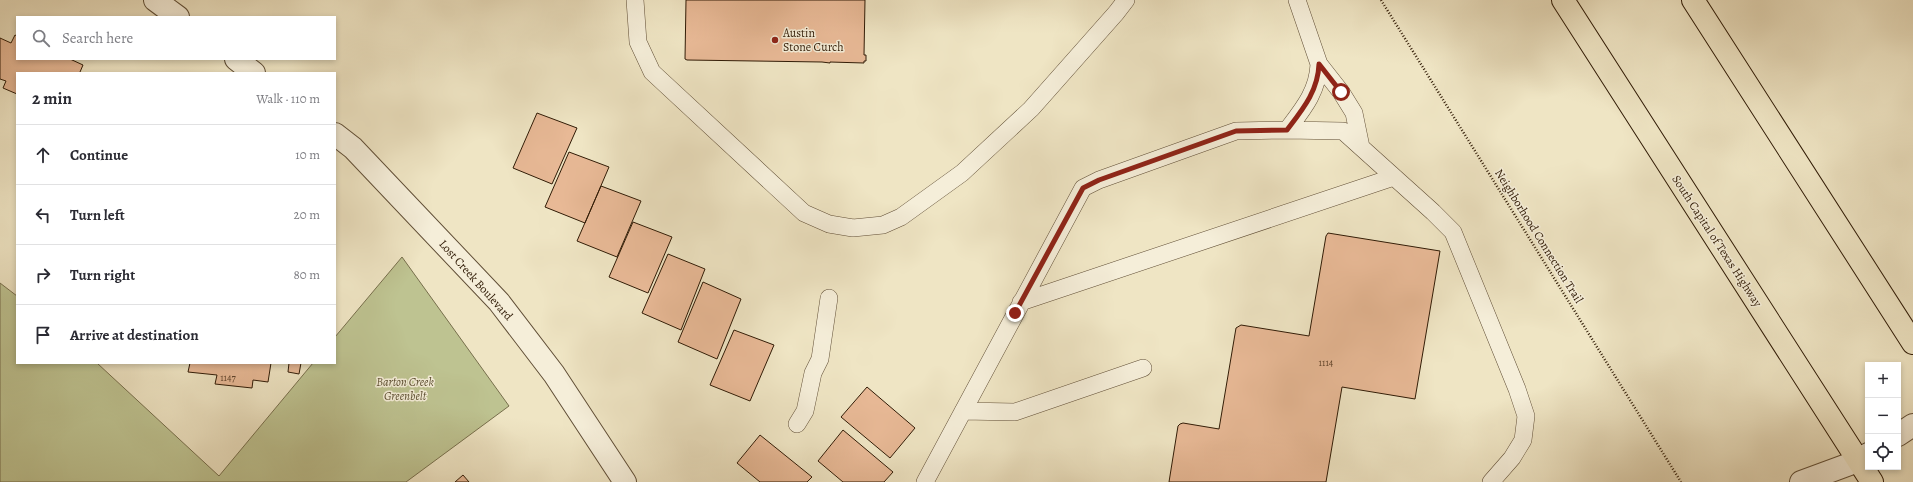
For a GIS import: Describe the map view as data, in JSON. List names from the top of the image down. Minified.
{"streets":{"highway":["South Capital of Texas Highway"],"street":["Lost Creek Boulevard"],"path":["Neighborhood Connection Trail"]},"parks":["Barton Creek Greenbelt"],"places":["Austin Stone Curch"],"house_numbers":["1114","1147"],"page":{"search":"Search here","heading":["2 min","Walk · 110 m"],"list":[["Continue","10 m"],["Turn left","20 m"],["Turn right","80 m"],"Arrive at destination"],"map_buttons":["+","−"]}}
